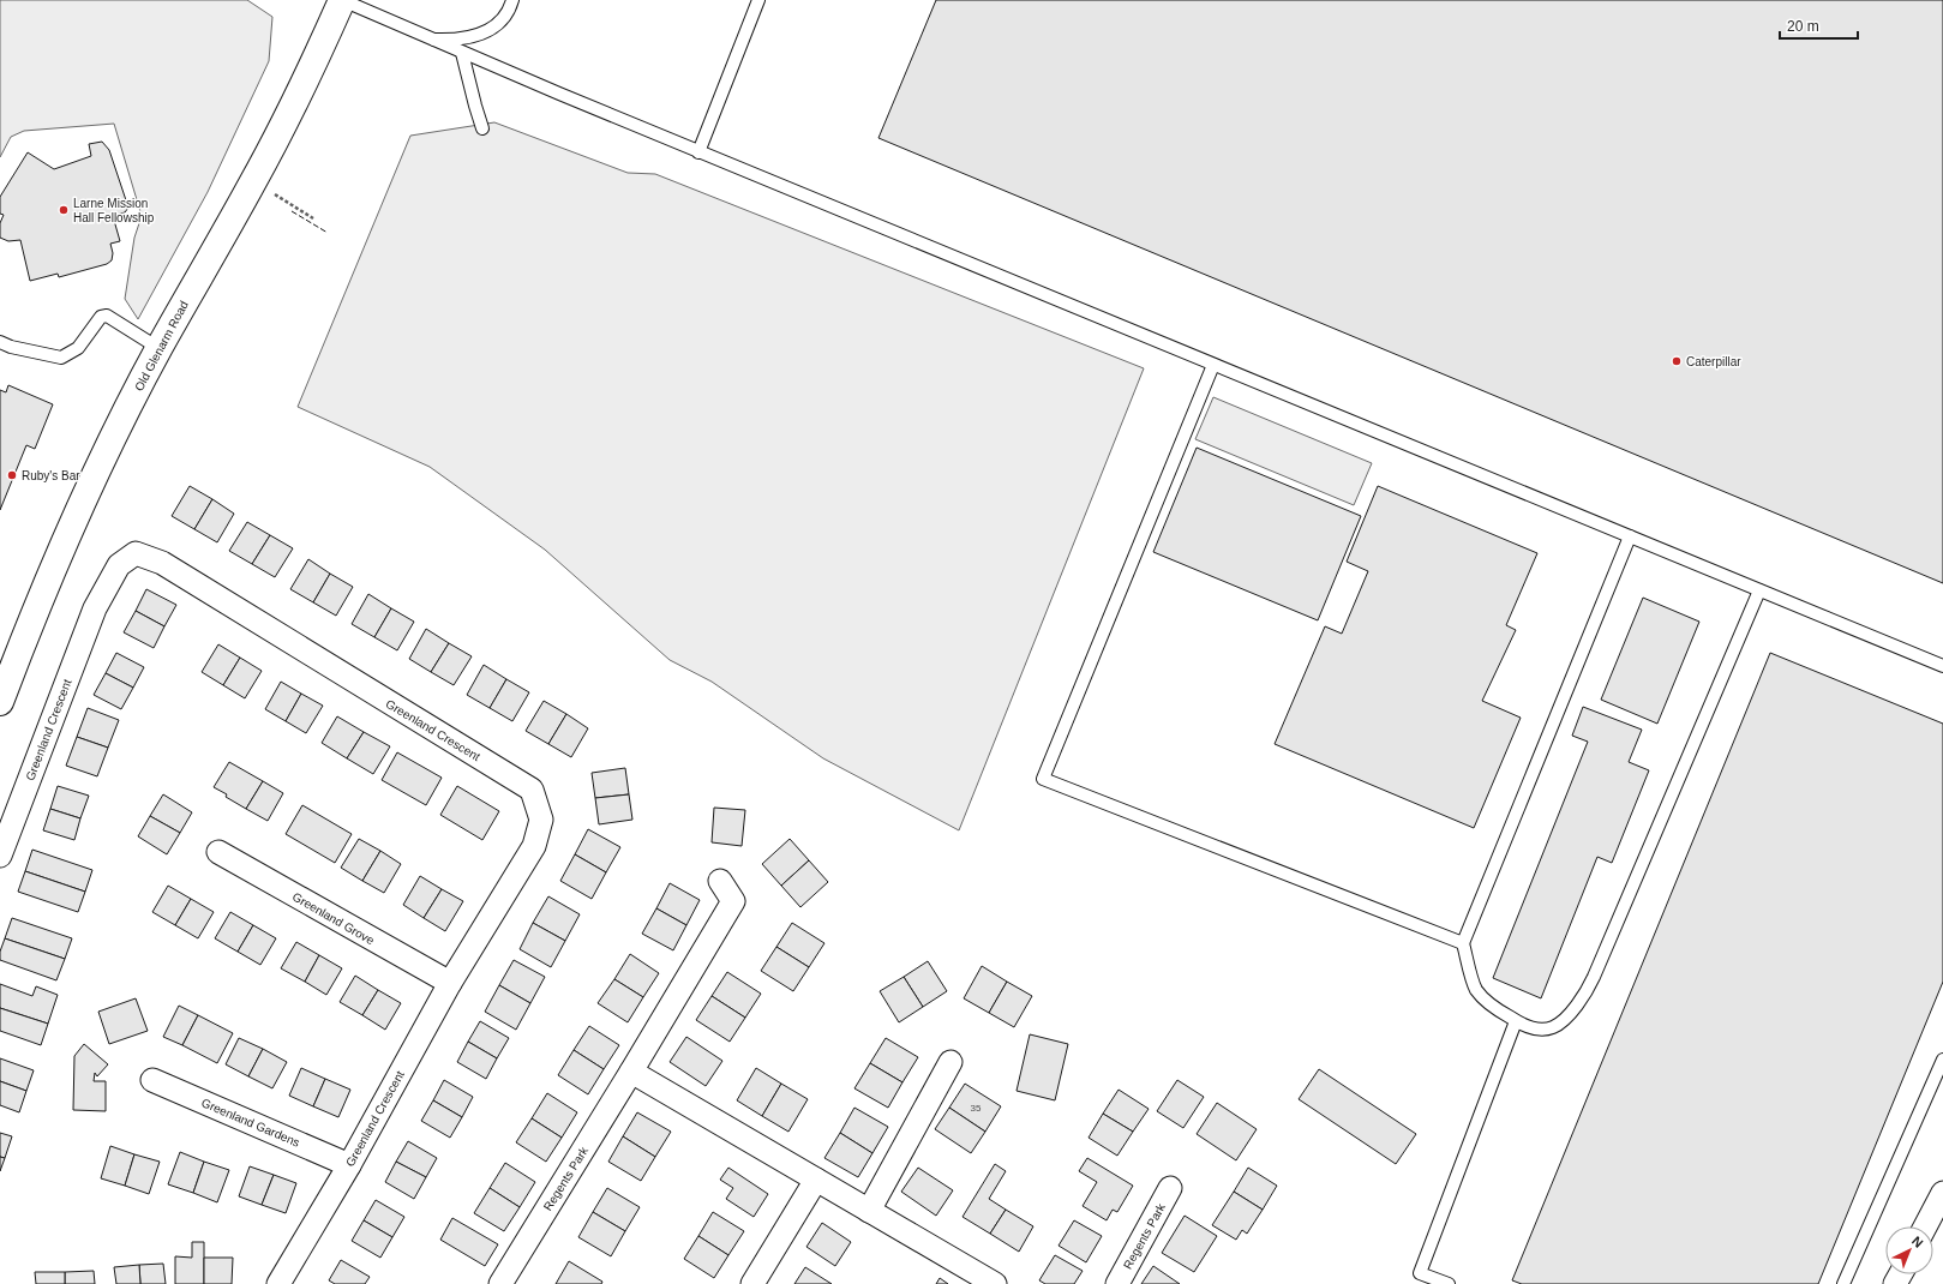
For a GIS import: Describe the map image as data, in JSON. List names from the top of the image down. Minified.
{"streets":{"street":["Old Glenarm Road","Greenland Crescent","Greenland Grove","Greenland Gardens","Regents Park"]},"crossings":[["Greenland Crescent","Greenland Grove"],["Greenland Crescent","Greenland Gardens"]],"places":["Larne Mission Hall Fellowship","Caterpillar","Ruby's Bar"],"house_numbers":["35"],"scale_bar":"20 m","north":"top right"}
